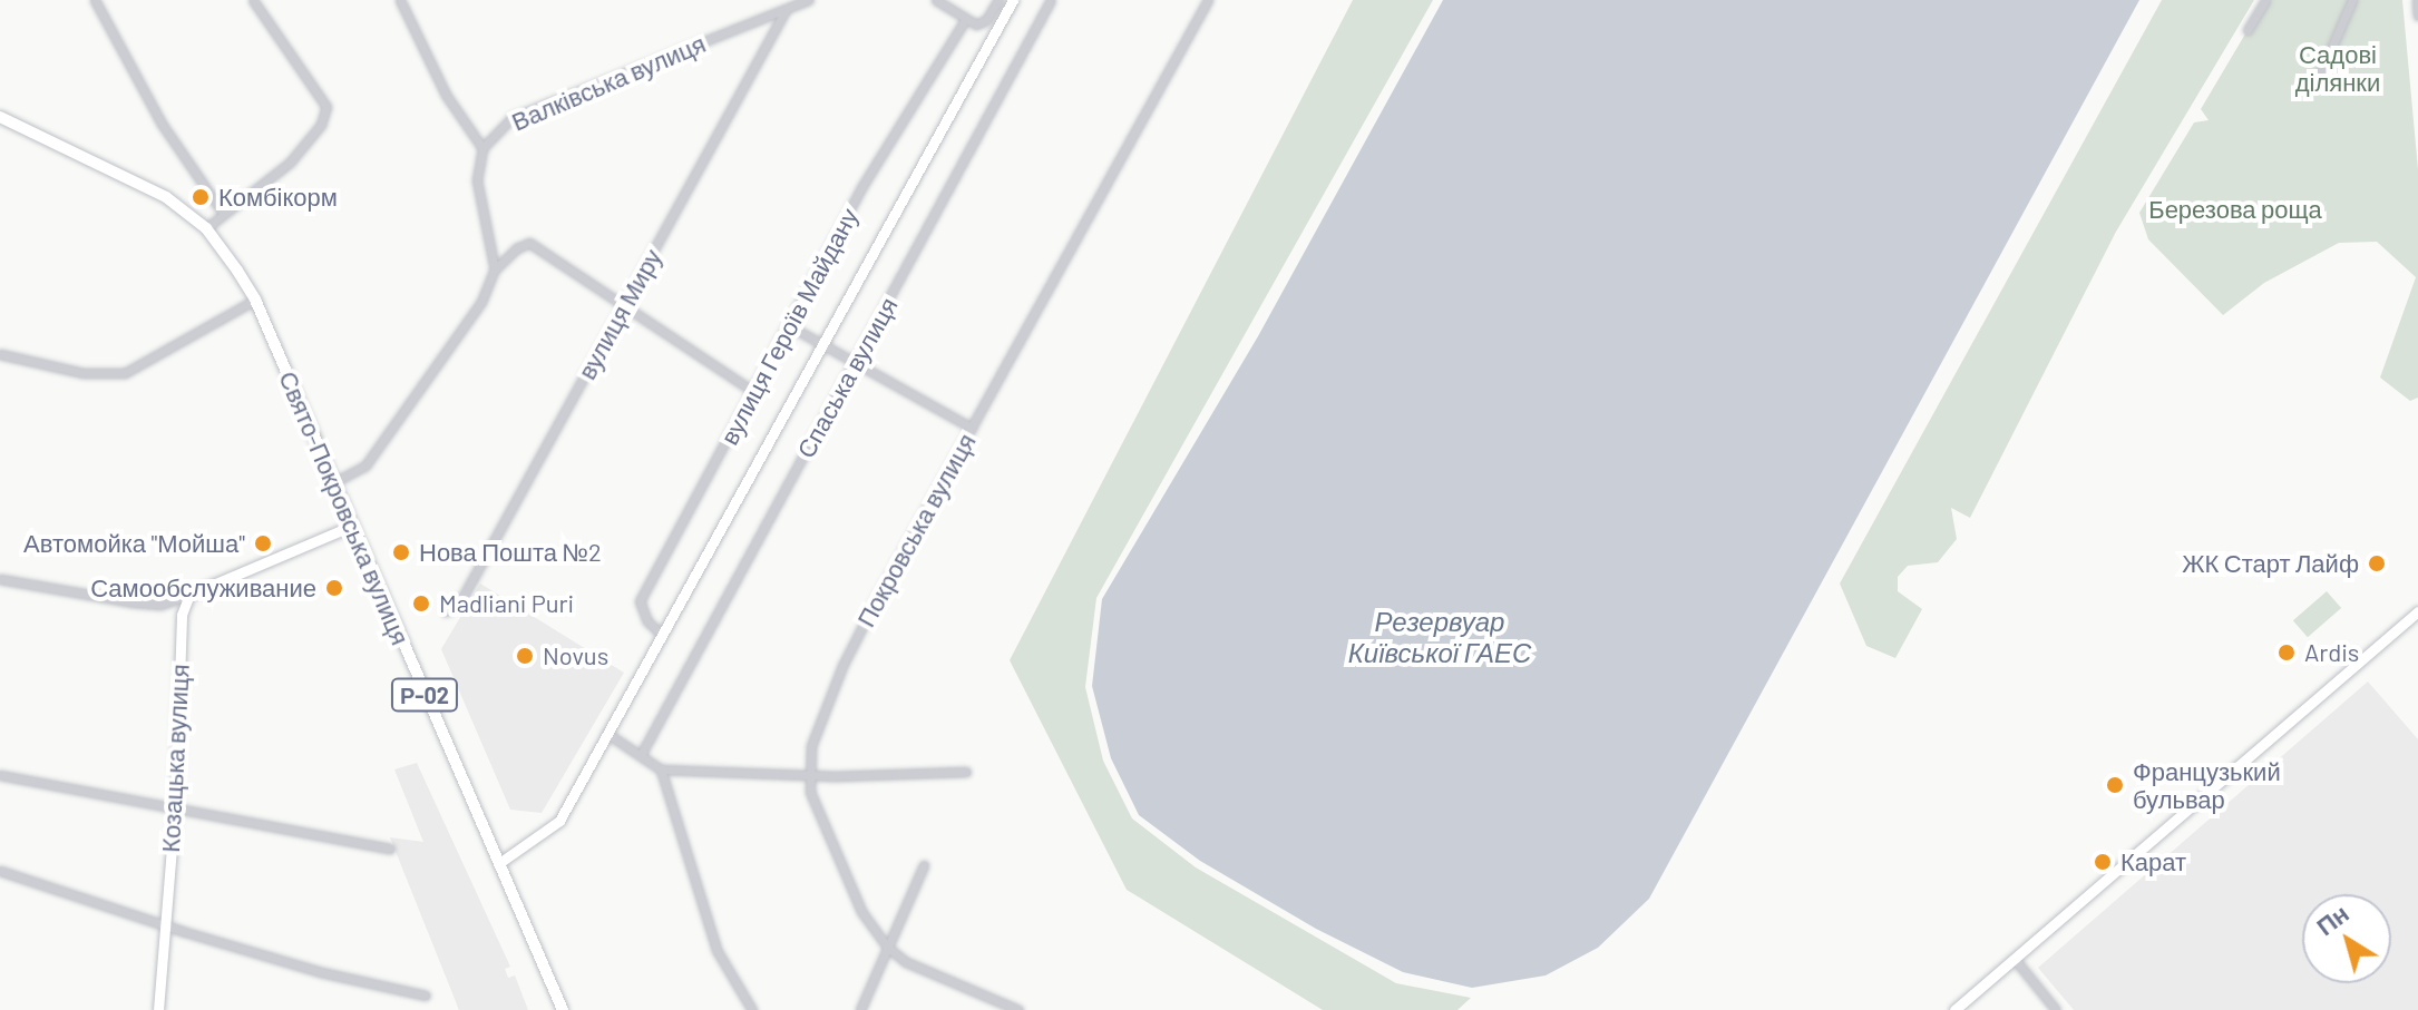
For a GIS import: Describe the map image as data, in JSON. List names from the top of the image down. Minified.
{"streets":{"main road":["Свято-Покровська вулиця","Р-02"],"street":["Валківська вулиця","вулиця Миру","вулиця Героїв Майдану","Спаська вулиця","Покровська вулиця","Козацька вулиця"]},"crossings":[["Валківська вулиця","вулиця Миру"],["вулиця Героїв Майдану","Спаська вулиця"],["Спаська вулиця","Свято-Покровська вулиця"]],"water":["Резервуар Київської ГАЕС"],"parks":["Садові ділянки","Березова роща"],"places":["Комбікорм","Автомойка \"Мойша\"","Нова Пошта №2","ЖК Старт Лайф","Самообслуживание","Madliani Puri","Ardis","Novus","Французький бульвар","Карат"],"north":"top left"}
